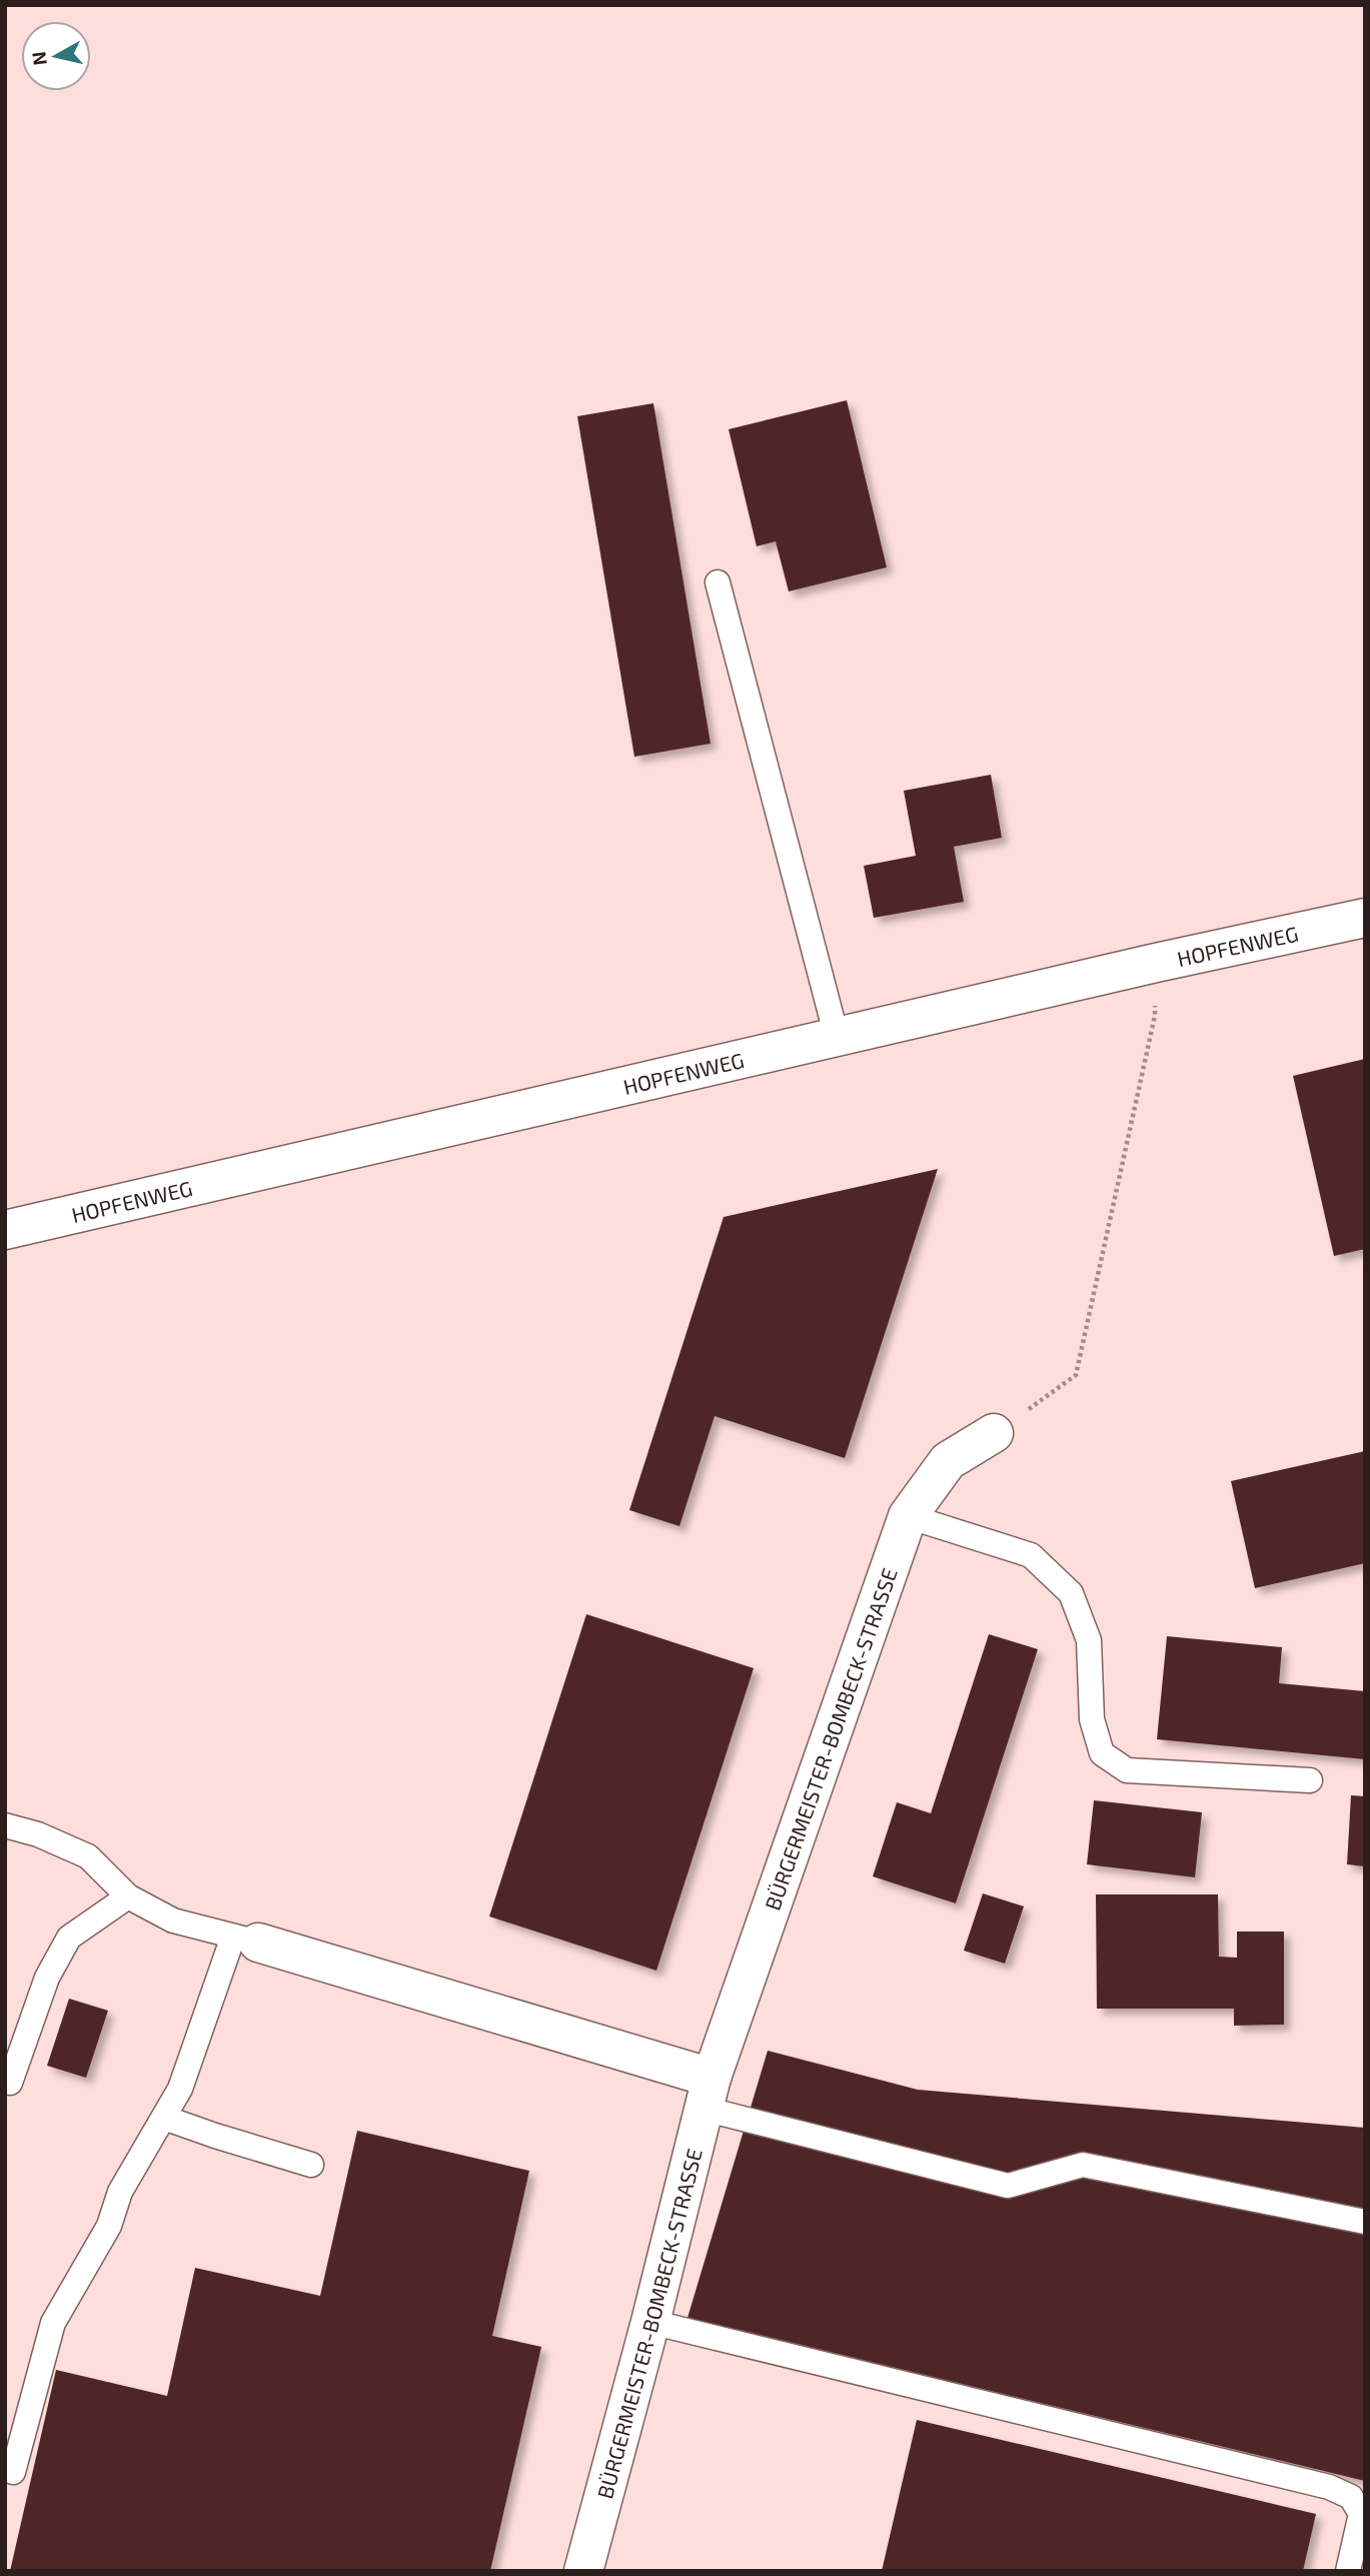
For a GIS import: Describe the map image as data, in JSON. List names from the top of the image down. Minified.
{"streets":{"street":["HOPFENWEG","BÜRGERMEISTER-BOMBECK-STRASSE"]},"north":"left"}
